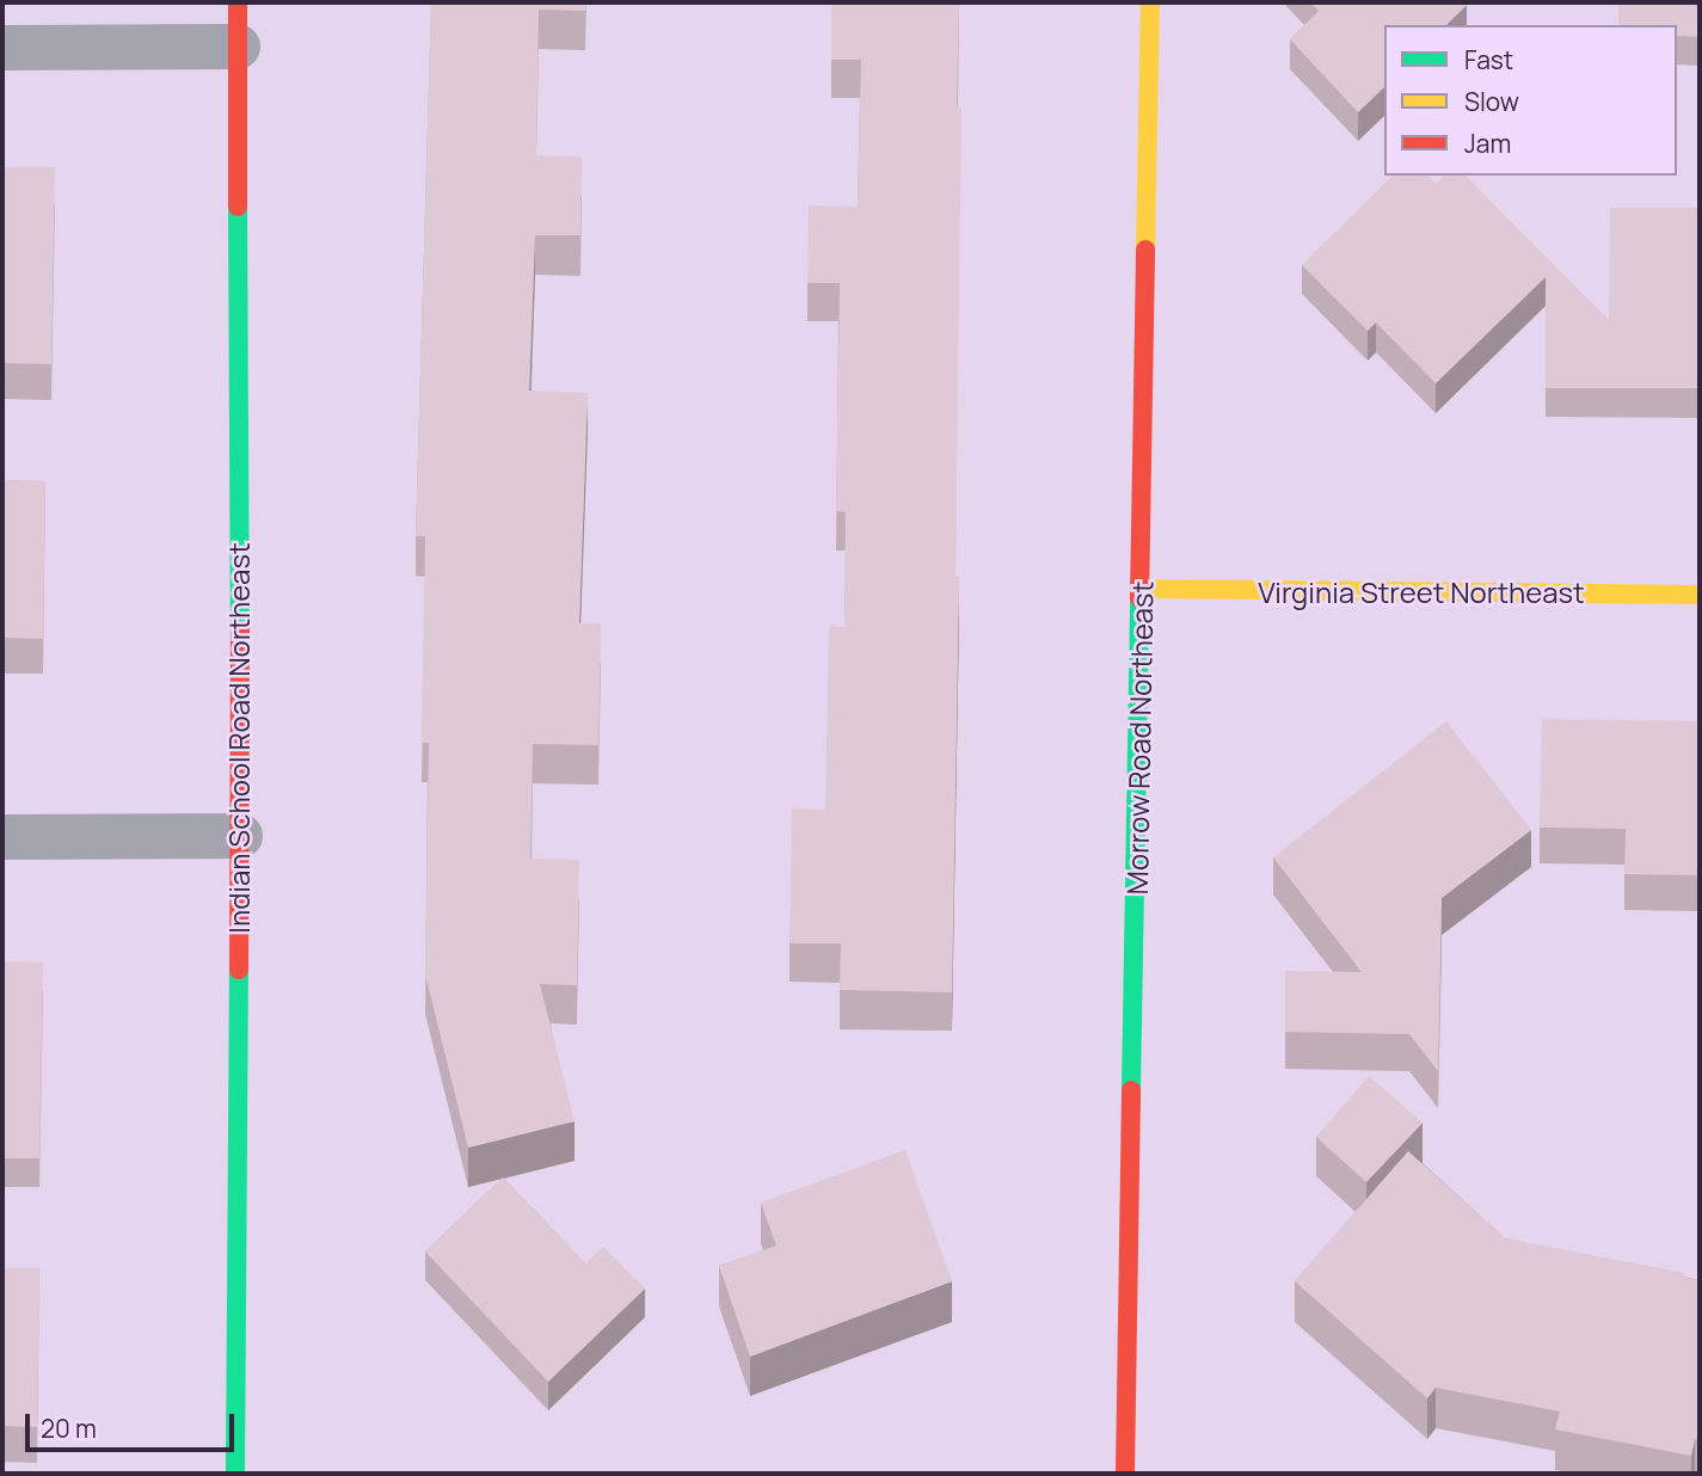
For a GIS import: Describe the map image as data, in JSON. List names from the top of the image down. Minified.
{"streets":{"street":["Virginia Street Northeast","Indian School Road Northeast","Morrow Road Northeast"]},"crossings":[["Virginia Street Northeast","Morrow Road Northeast"]],"legend":["Fast","Slow","Jam"],"scale_bar":"20 m"}
